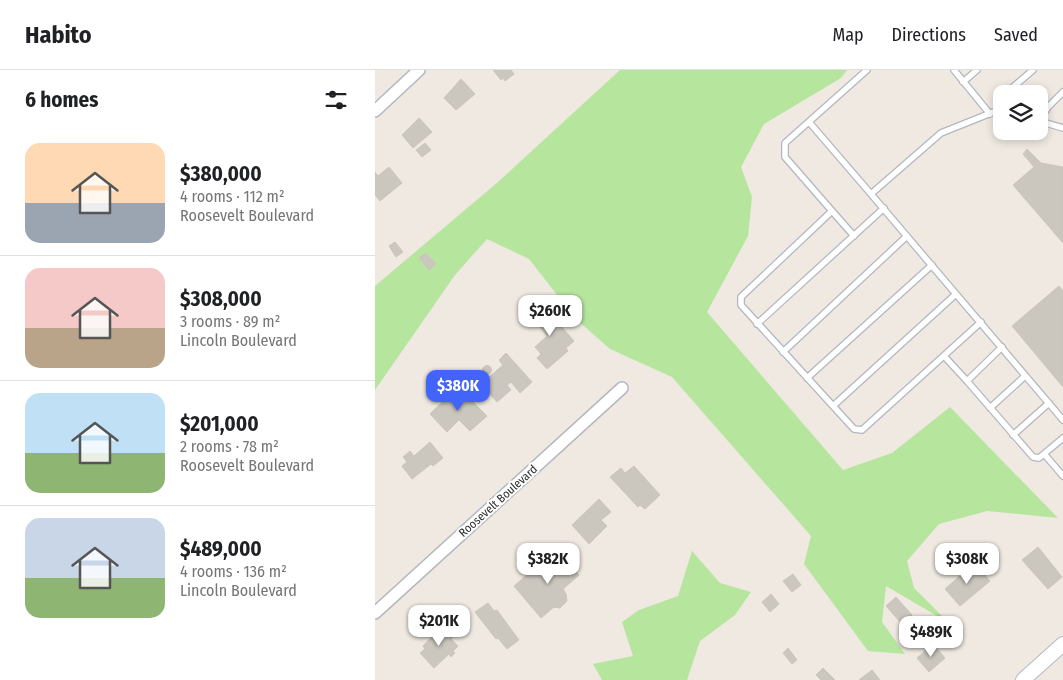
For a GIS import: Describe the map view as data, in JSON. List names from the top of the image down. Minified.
{"streets":{"street":["Roosevelt Boulevard"]},"page":{"header":"Habito","nav":["Map","Directions","Saved"],"heading":"6 homes","list":[{"name":"$380,000","note":"4 rooms · 112 m² · Roosevelt Boulevard"},{"name":"$308,000","note":"3 rooms · 89 m² · Lincoln Boulevard"},{"name":"$201,000","note":"2 rooms · 78 m² · Roosevelt Boulevard"},{"name":"$489,000","note":"4 rooms · 136 m² · Lincoln Boulevard"}],"price":["$260K","$380K","$382K","$308K","$201K","$489K"]}}
